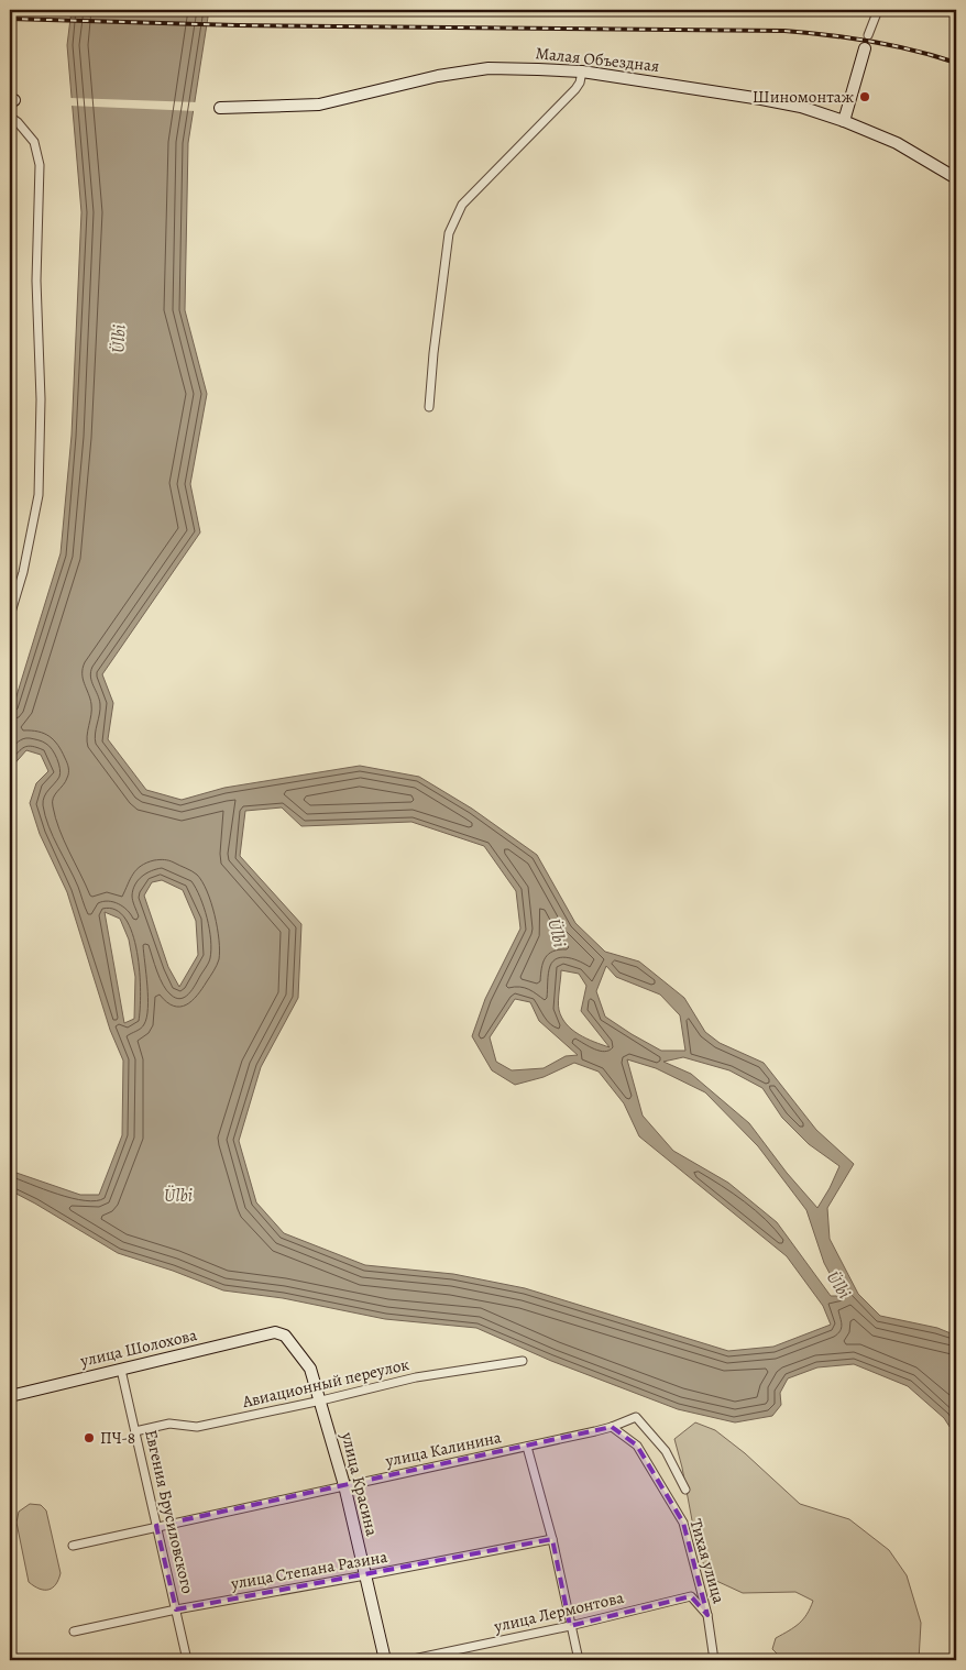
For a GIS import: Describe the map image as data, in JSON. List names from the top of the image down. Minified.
{"streets":{"main road":["Малая Объездная","улица Шолохова","улица Красина"],"street":["Авиационный переулок","улица Калинина","Евгения Брусиловского","Тихая улица","улица Степана Разина","улица Лермонтова"]},"crossings":[["улица Шолохова","улица Красина"],["улица Шолохова","Евгения Брусиловского"],["Авиационный переулок","улица Красина"],["Авиационный переулок","Евгения Брусиловского"],["улица Калинина","улица Красина"],["улица Калинина","Евгения Брусиловского"],["улица Калинина","Тихая улица"],["улица Красина","улица Степана Разина"],["Евгения Брусиловского","улица Степана Разина"],["Тихая улица","улица Лермонтова"]],"water":["Ülbi"],"places":["Шиномонтаж","ПЧ-8"]}
